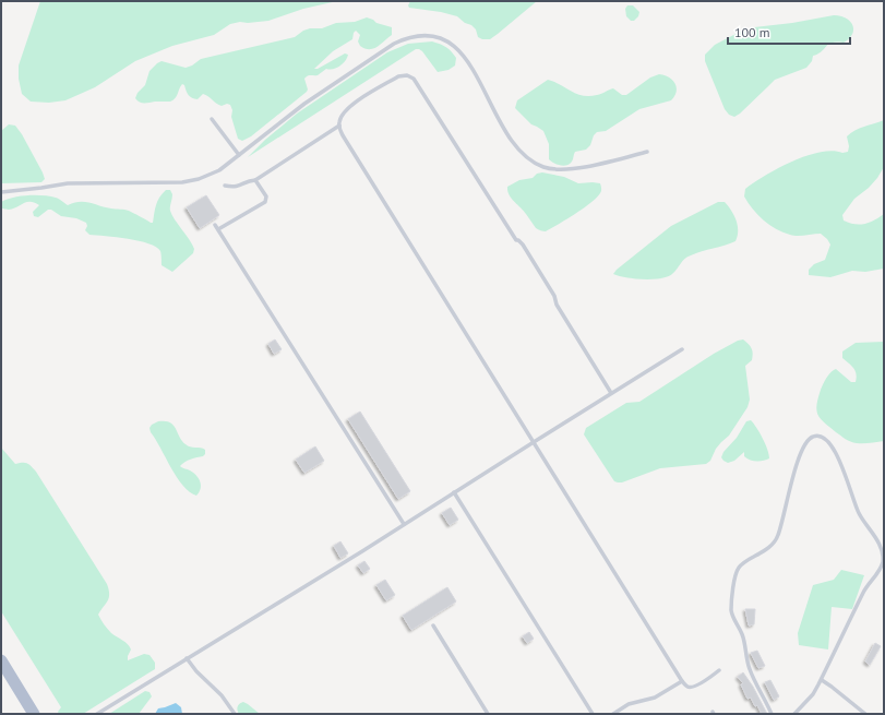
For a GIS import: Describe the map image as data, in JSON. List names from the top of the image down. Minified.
{"scale_bar":"100 m"}
